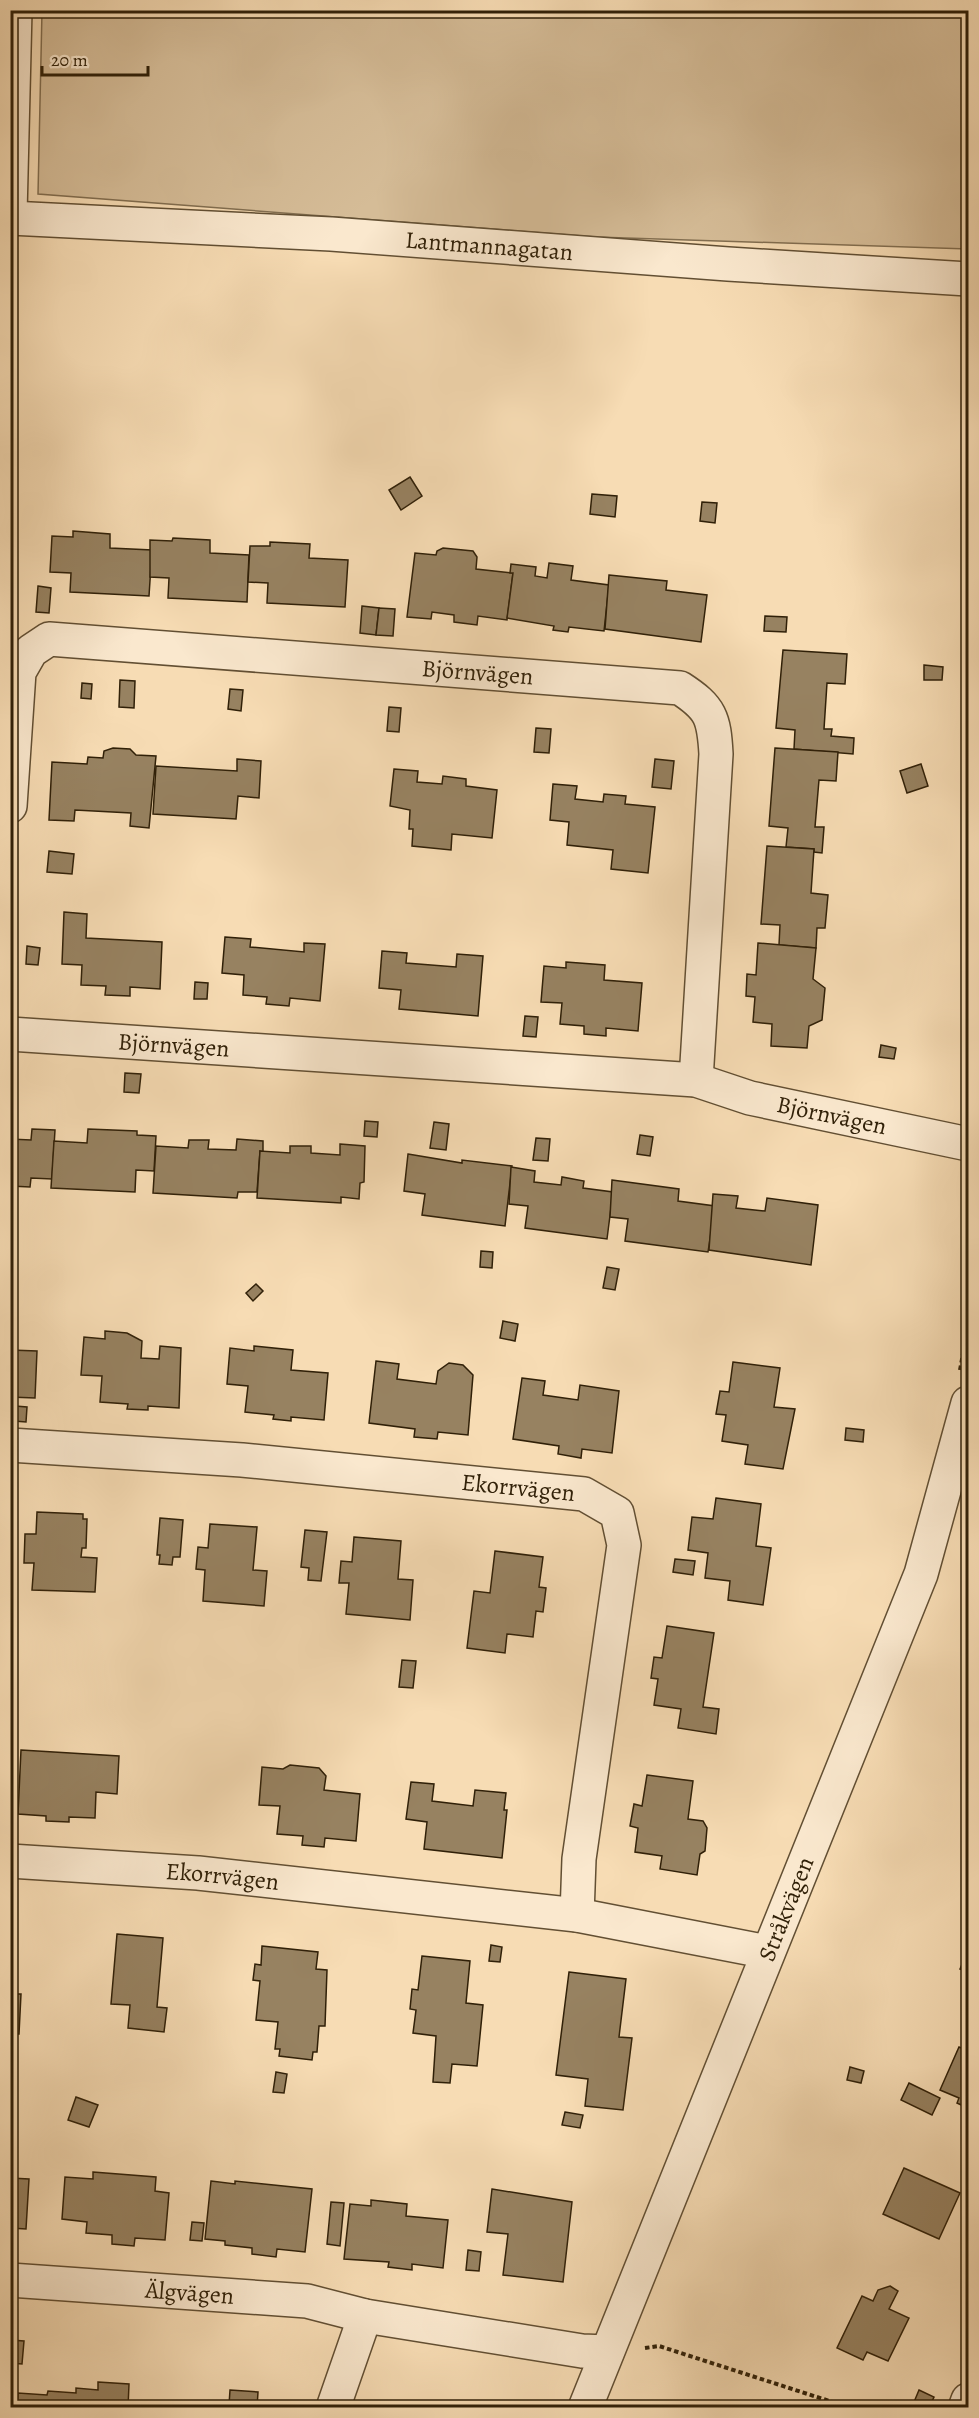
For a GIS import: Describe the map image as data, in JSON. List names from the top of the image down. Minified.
{"streets":{"street":["Lantmannagatan","Björnvägen","Ekorrvägen","Stråkvägen","Älgvägen"]},"crossings":[["Ekorrvägen","Stråkvägen"],["Stråkvägen","Älgvägen"]],"scale_bar":"20 m"}
